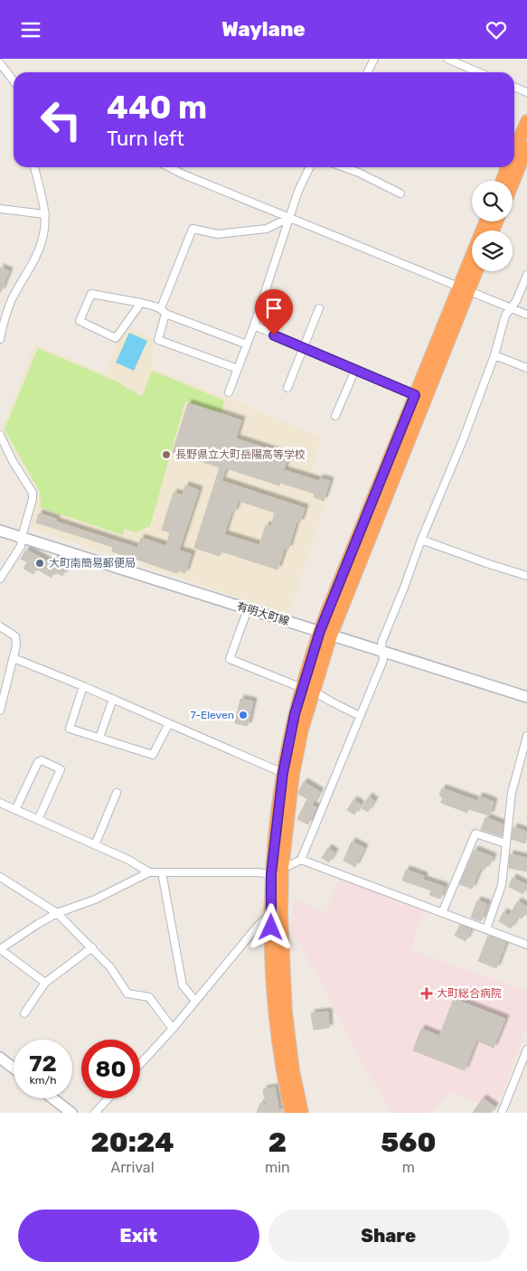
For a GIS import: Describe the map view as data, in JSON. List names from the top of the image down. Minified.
{"streets":{"main road":["有明大町線"]},"places":{"other":["長野県立大町岳陽高等学校","大町南簡易郵便局","7-Eleven"],"health":["大町総合病院"]},"page":{"header":"Waylane","turn":["440 m","Turn left"],"speed":"72 km/h","limit":"80","eta":["20:24","Arrival","2","min","560","m"],"buttons":["Exit","Share"]}}
